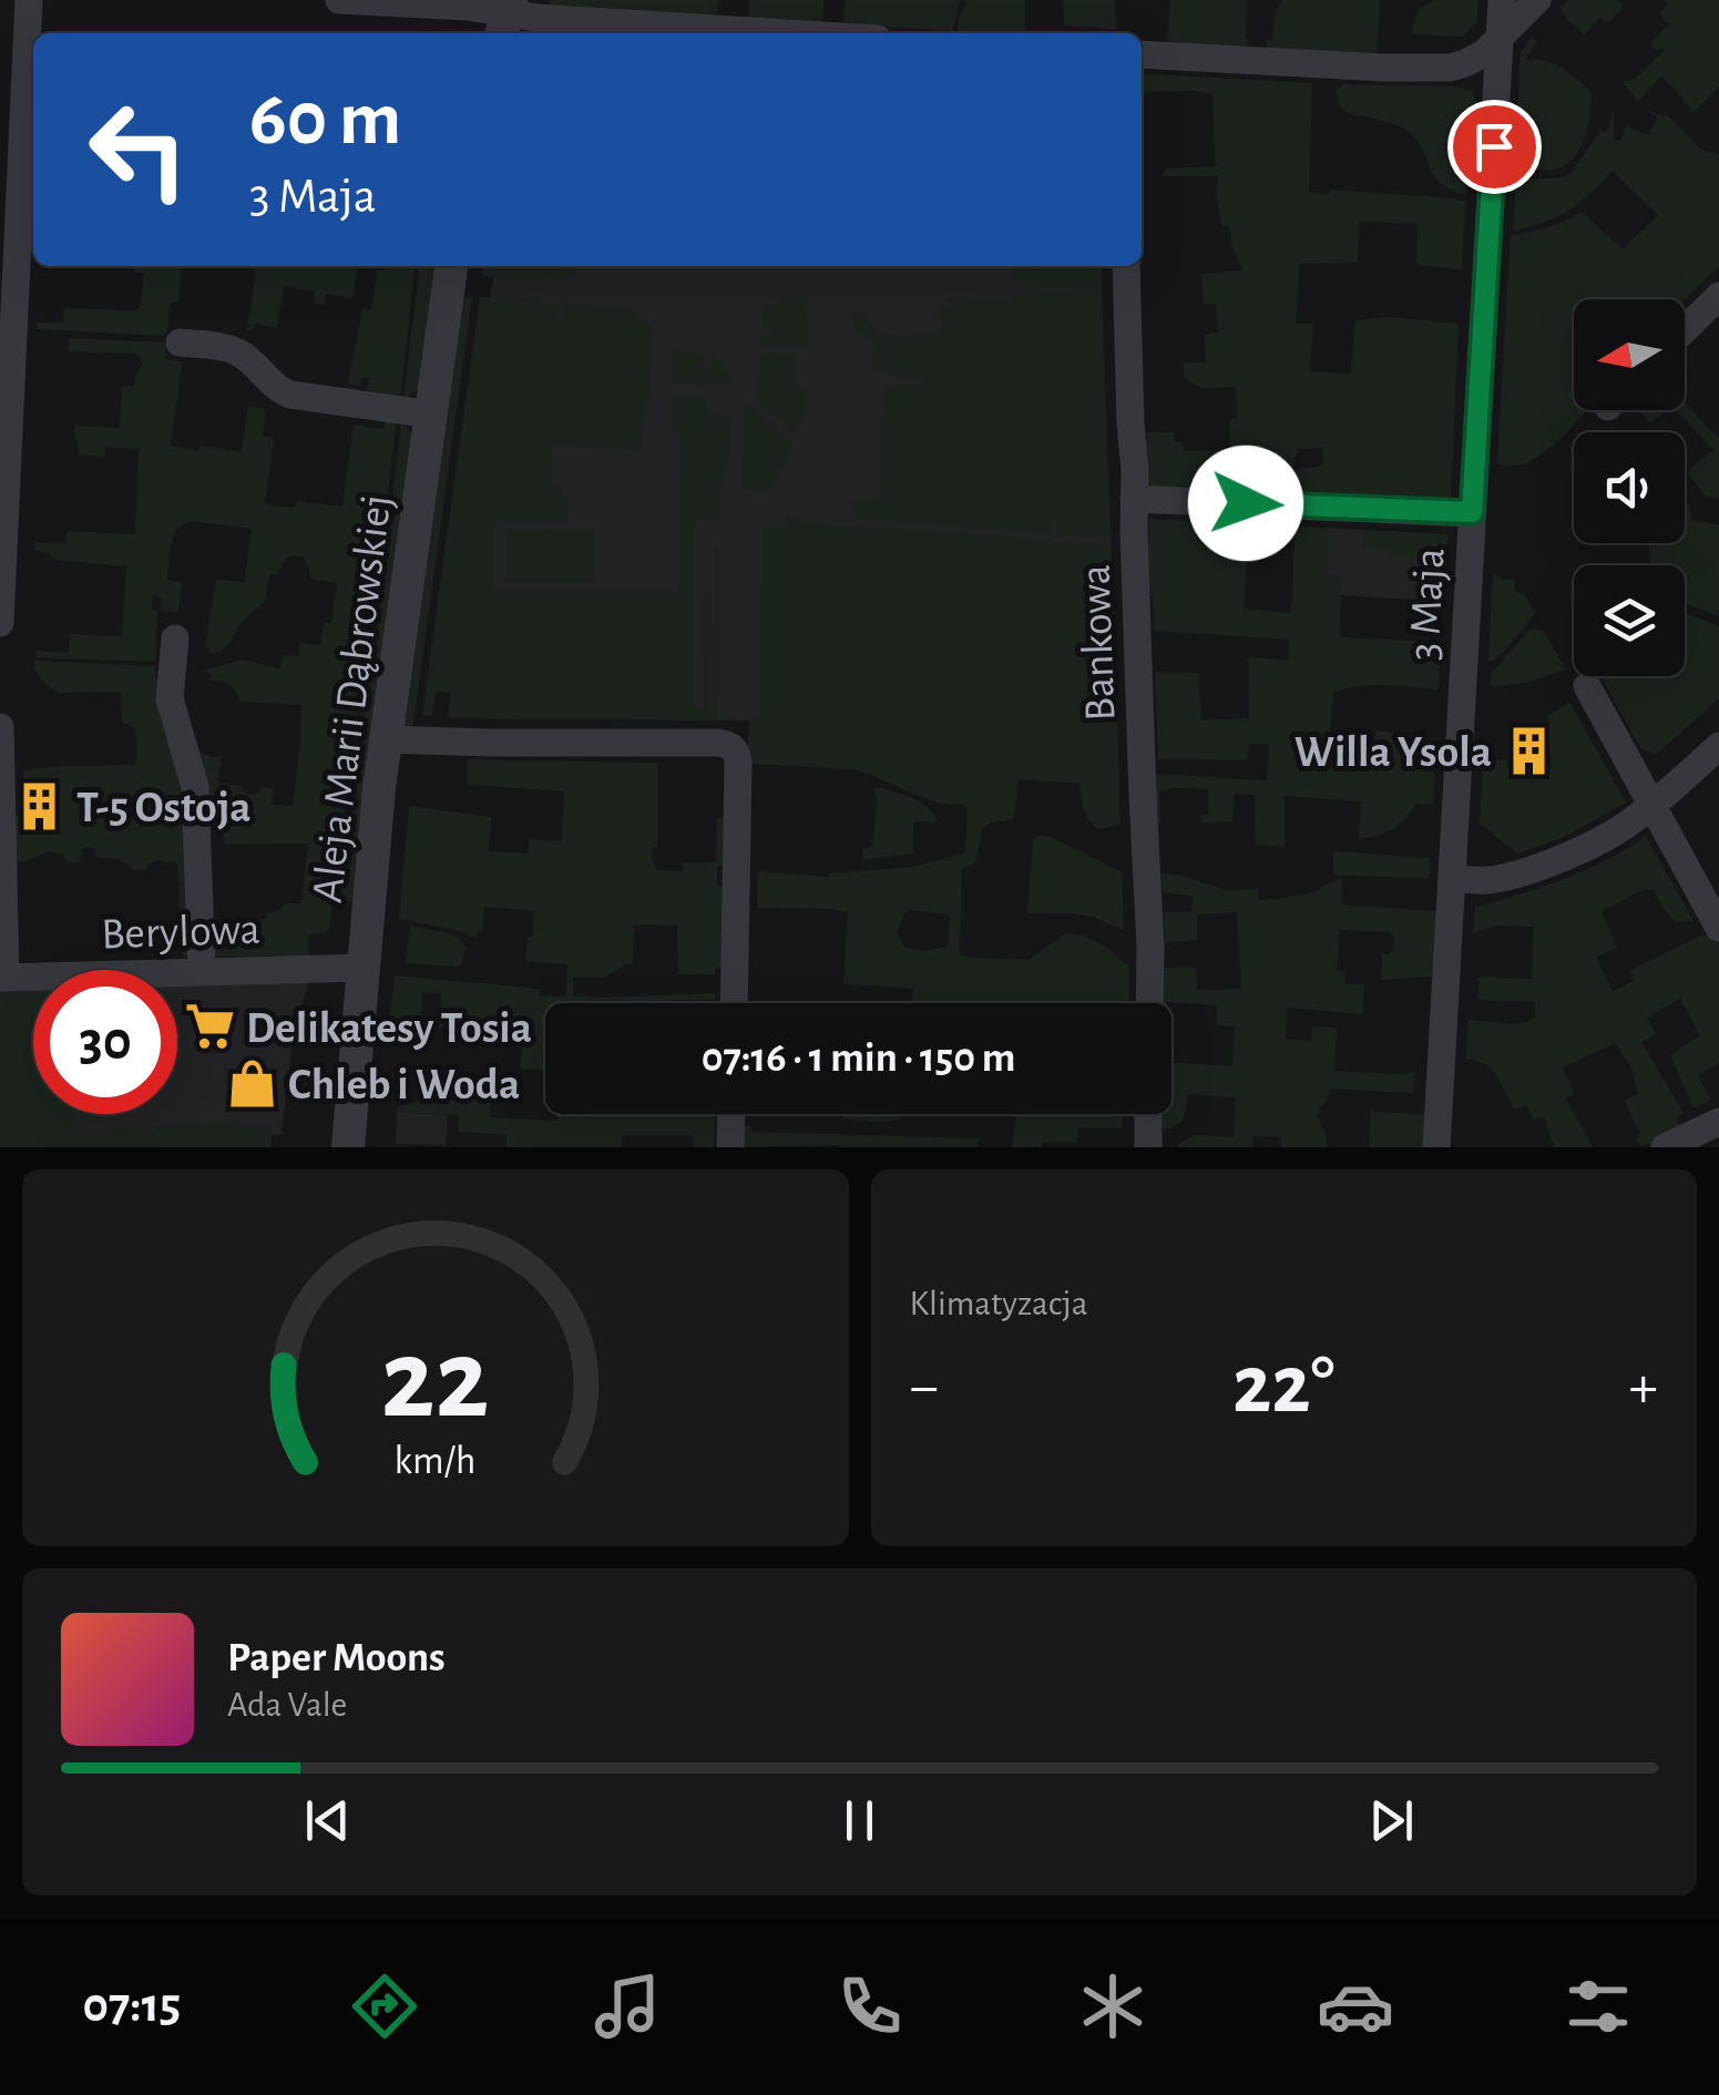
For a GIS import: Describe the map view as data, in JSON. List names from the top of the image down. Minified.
{"streets":{"street":["3 Maja","Bankowa","Aleja Marii Dąbrowskiej","Berylowa"]},"crossings":[["Aleja Marii Dąbrowskiej","Berylowa"]],"places":{"building":["Willa Ysola","T-5 Ostoja"],"supermarket":["Delikatesy Tosia"],"shop":["Chleb i Woda"]},"north":"left","page":{"turn":["60 m","3 Maja"],"limit":"30","trip":"07:16 · 1 min · 150 m","tile":"Klimatyzacja","heat":["−","22°","+"],"song":["Paper Moons","Ada Vale"],"tabs":"07:15","gauge":["22","km/h"]}}
